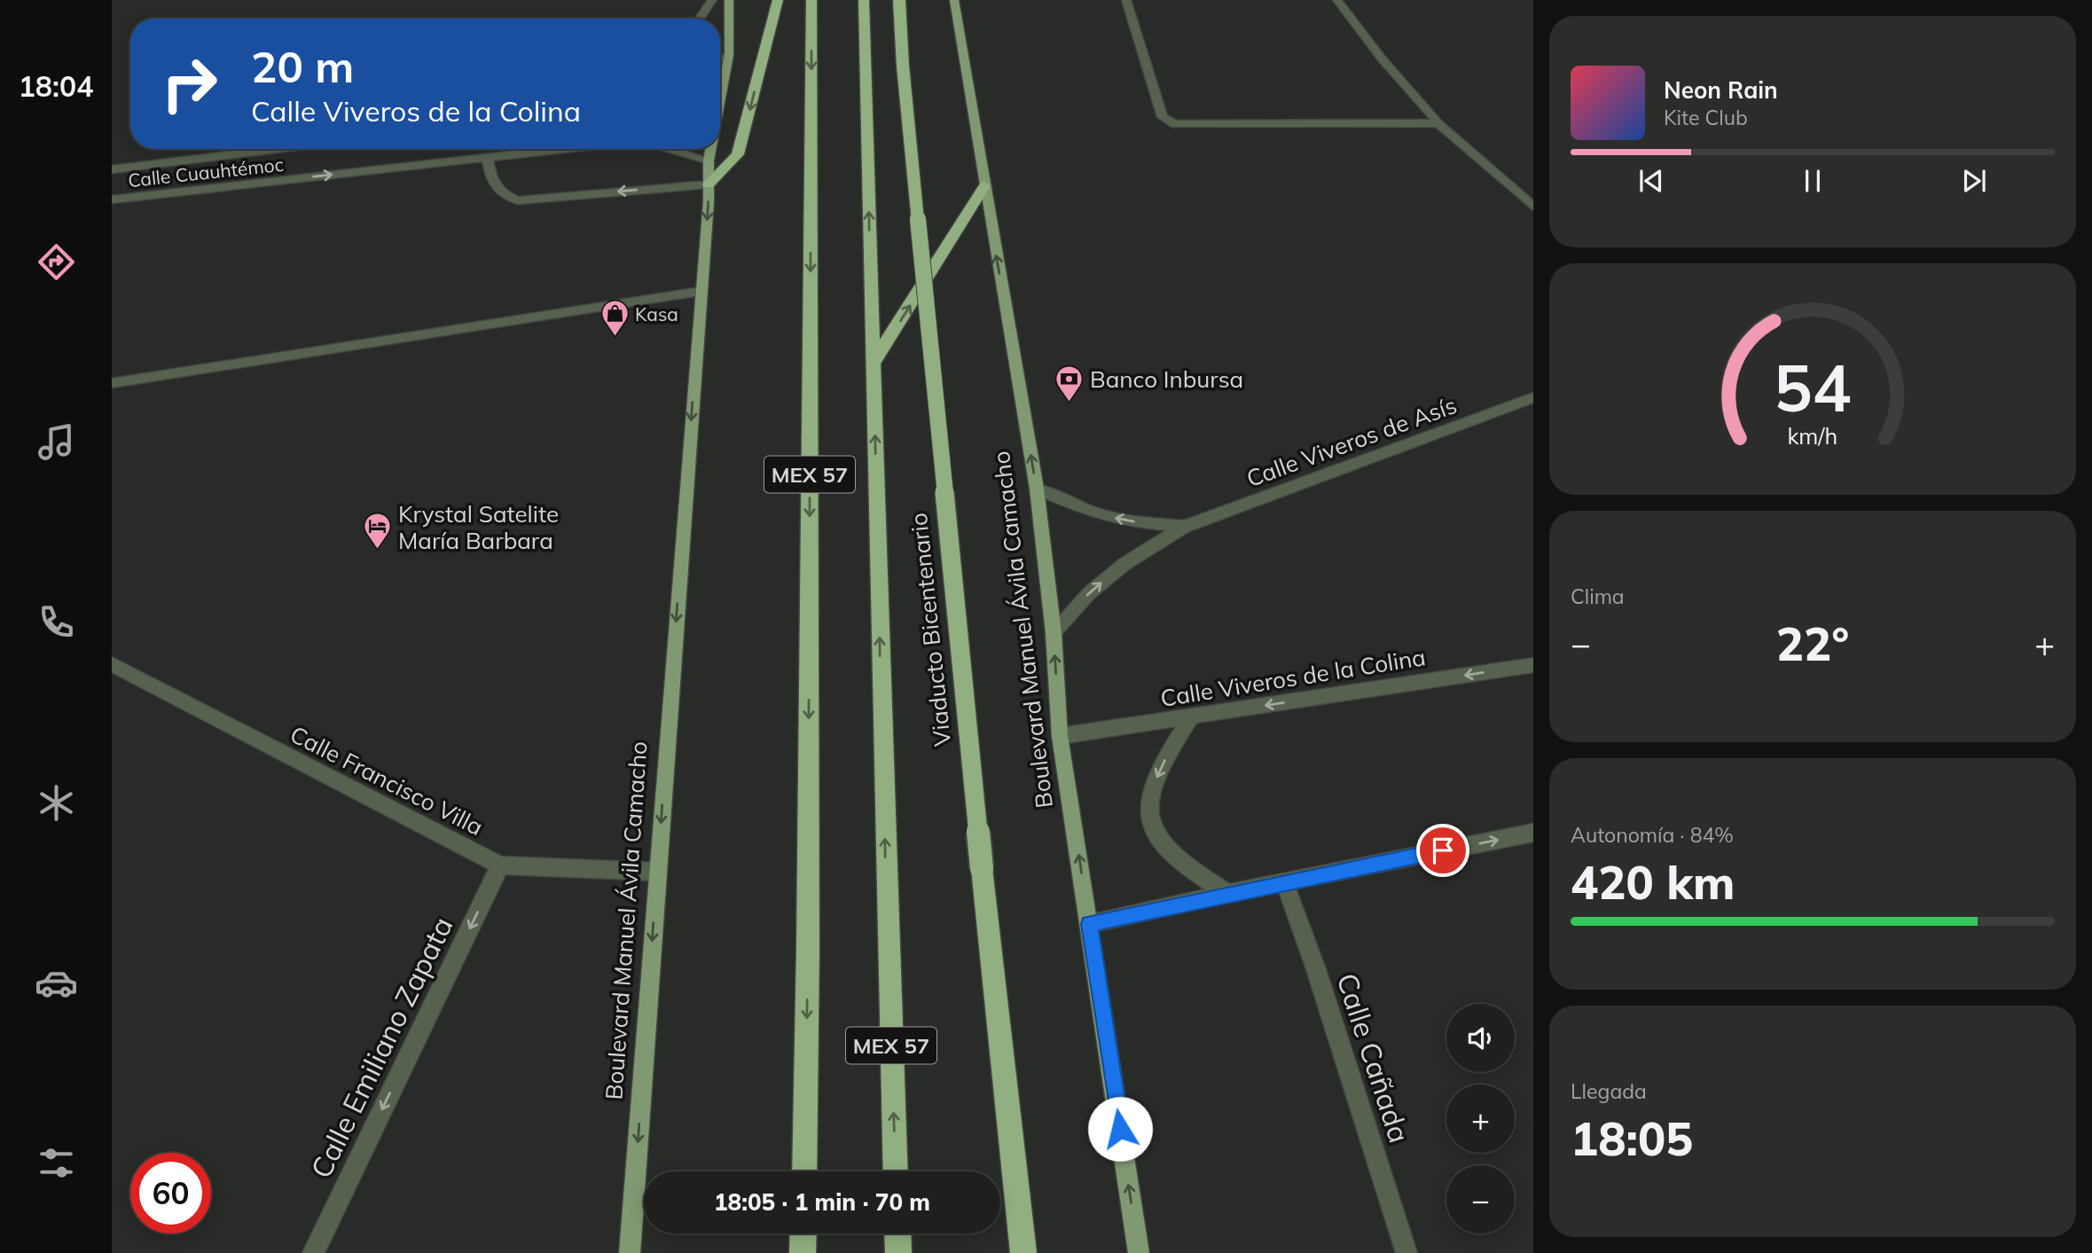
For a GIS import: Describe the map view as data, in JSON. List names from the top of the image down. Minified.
{"streets":{"highway":["MEX 57","Viaducto Bicentenario"],"main road":["Boulevard Manuel Ávila Camacho"],"street":["Calle Cuauhtémoc","Calle Viveros de Asís","Calle Viveros de la Colina","Calle Francisco Villa","Calle Emiliano Zapata","Calle Cañada"]},"crossings":[["Calle Cuauhtémoc","Boulevard Manuel Ávila Camacho"],["Calle Viveros de Asís","Boulevard Manuel Ávila Camacho"],["Boulevard Manuel Ávila Camacho","Calle Viveros de la Colina"],["Boulevard Manuel Ávila Camacho","Calle Francisco Villa"],["Calle Francisco Villa","Calle Emiliano Zapata"]],"one_way":["Calle Viveros de la Colina","Calle Emiliano Zapata"],"places":{"shop":["Kasa"],"bank":["Banco Inbursa"],"hotel":["Krystal Satelite María Barbara"]},"page":{"tabs":"18:04","turn":["20 m","Calle Viveros de la Colina"],"song":["Neon Rain","Kite Club"],"tile":["Clima",["Autonomía · 84%","420 km"],["Llegada","18:05"]],"heat":["−","22°","+"],"map_buttons":["+","−"],"limit":"60","trip":"18:05 · 1 min · 70 m","gauge":["54","km/h"]}}
